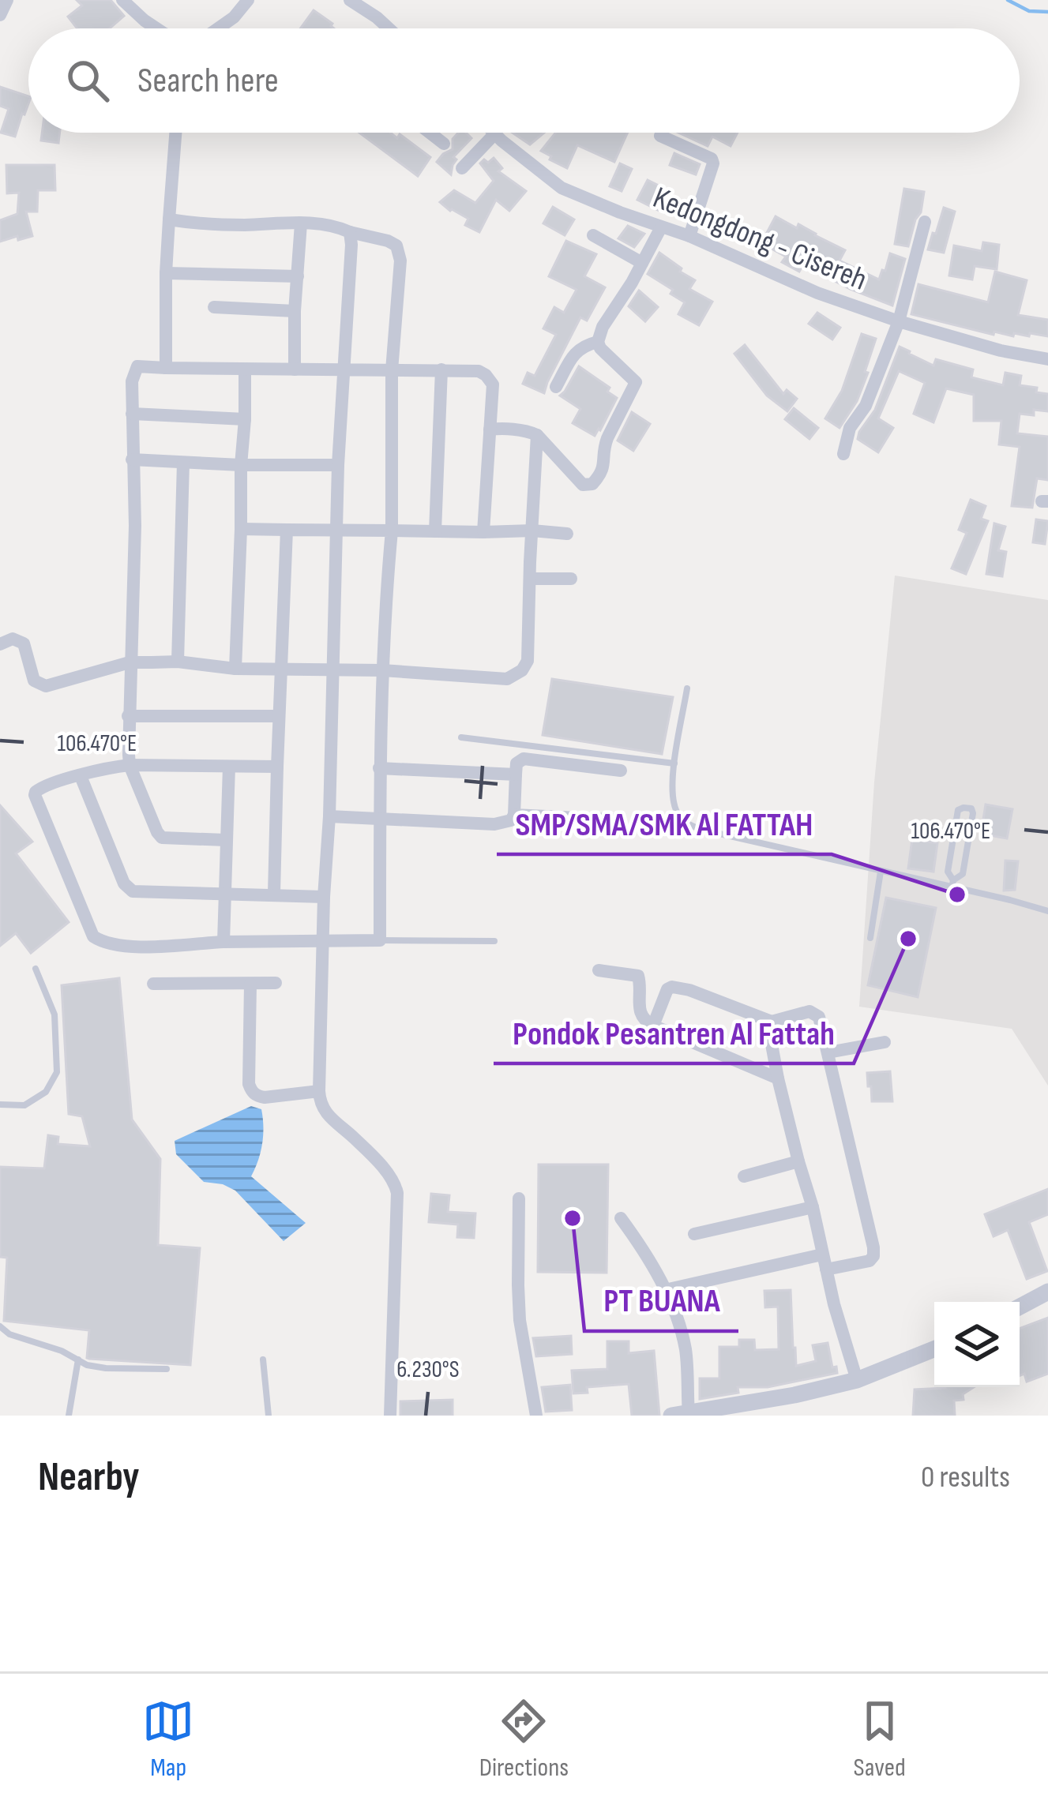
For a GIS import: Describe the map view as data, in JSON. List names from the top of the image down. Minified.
{"streets":{"street":["Kedongdong - Cisereh"]},"places":["SMP/SMA/SMK Al FATTAH","Pondok Pesantren Al Fattah","PT BUANA"],"page":{"search":"Search here","heading":["Nearby","0 results"],"nav":["Map","Directions","Saved"]},"coordinates":["106.470°E","6.230°S"]}
